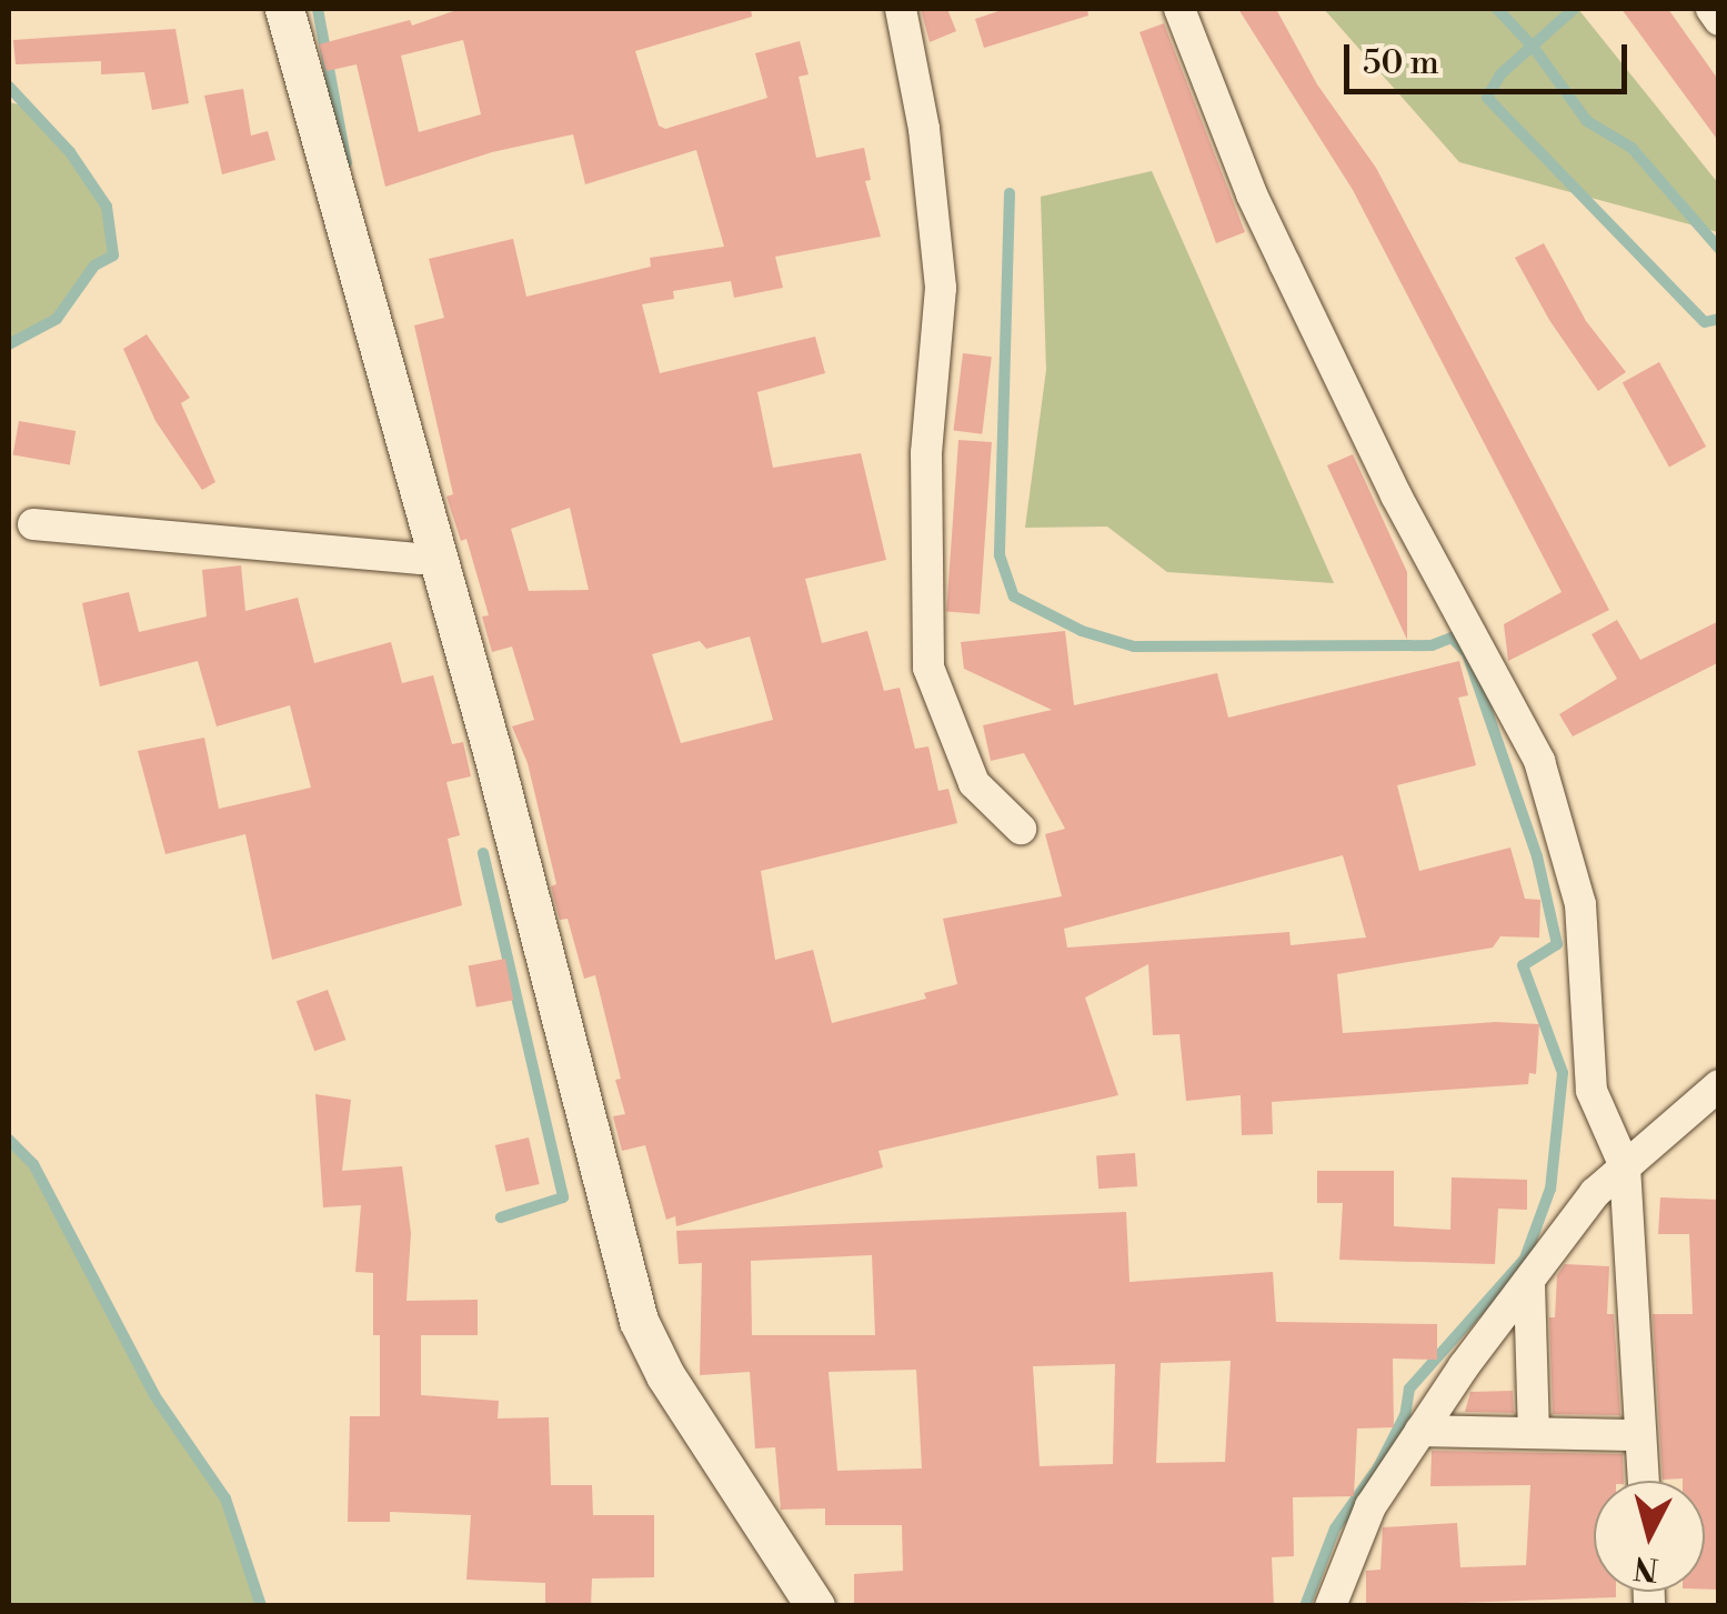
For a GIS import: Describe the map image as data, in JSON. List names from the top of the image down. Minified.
{"scale_bar":"50 m","north":"bottom"}
